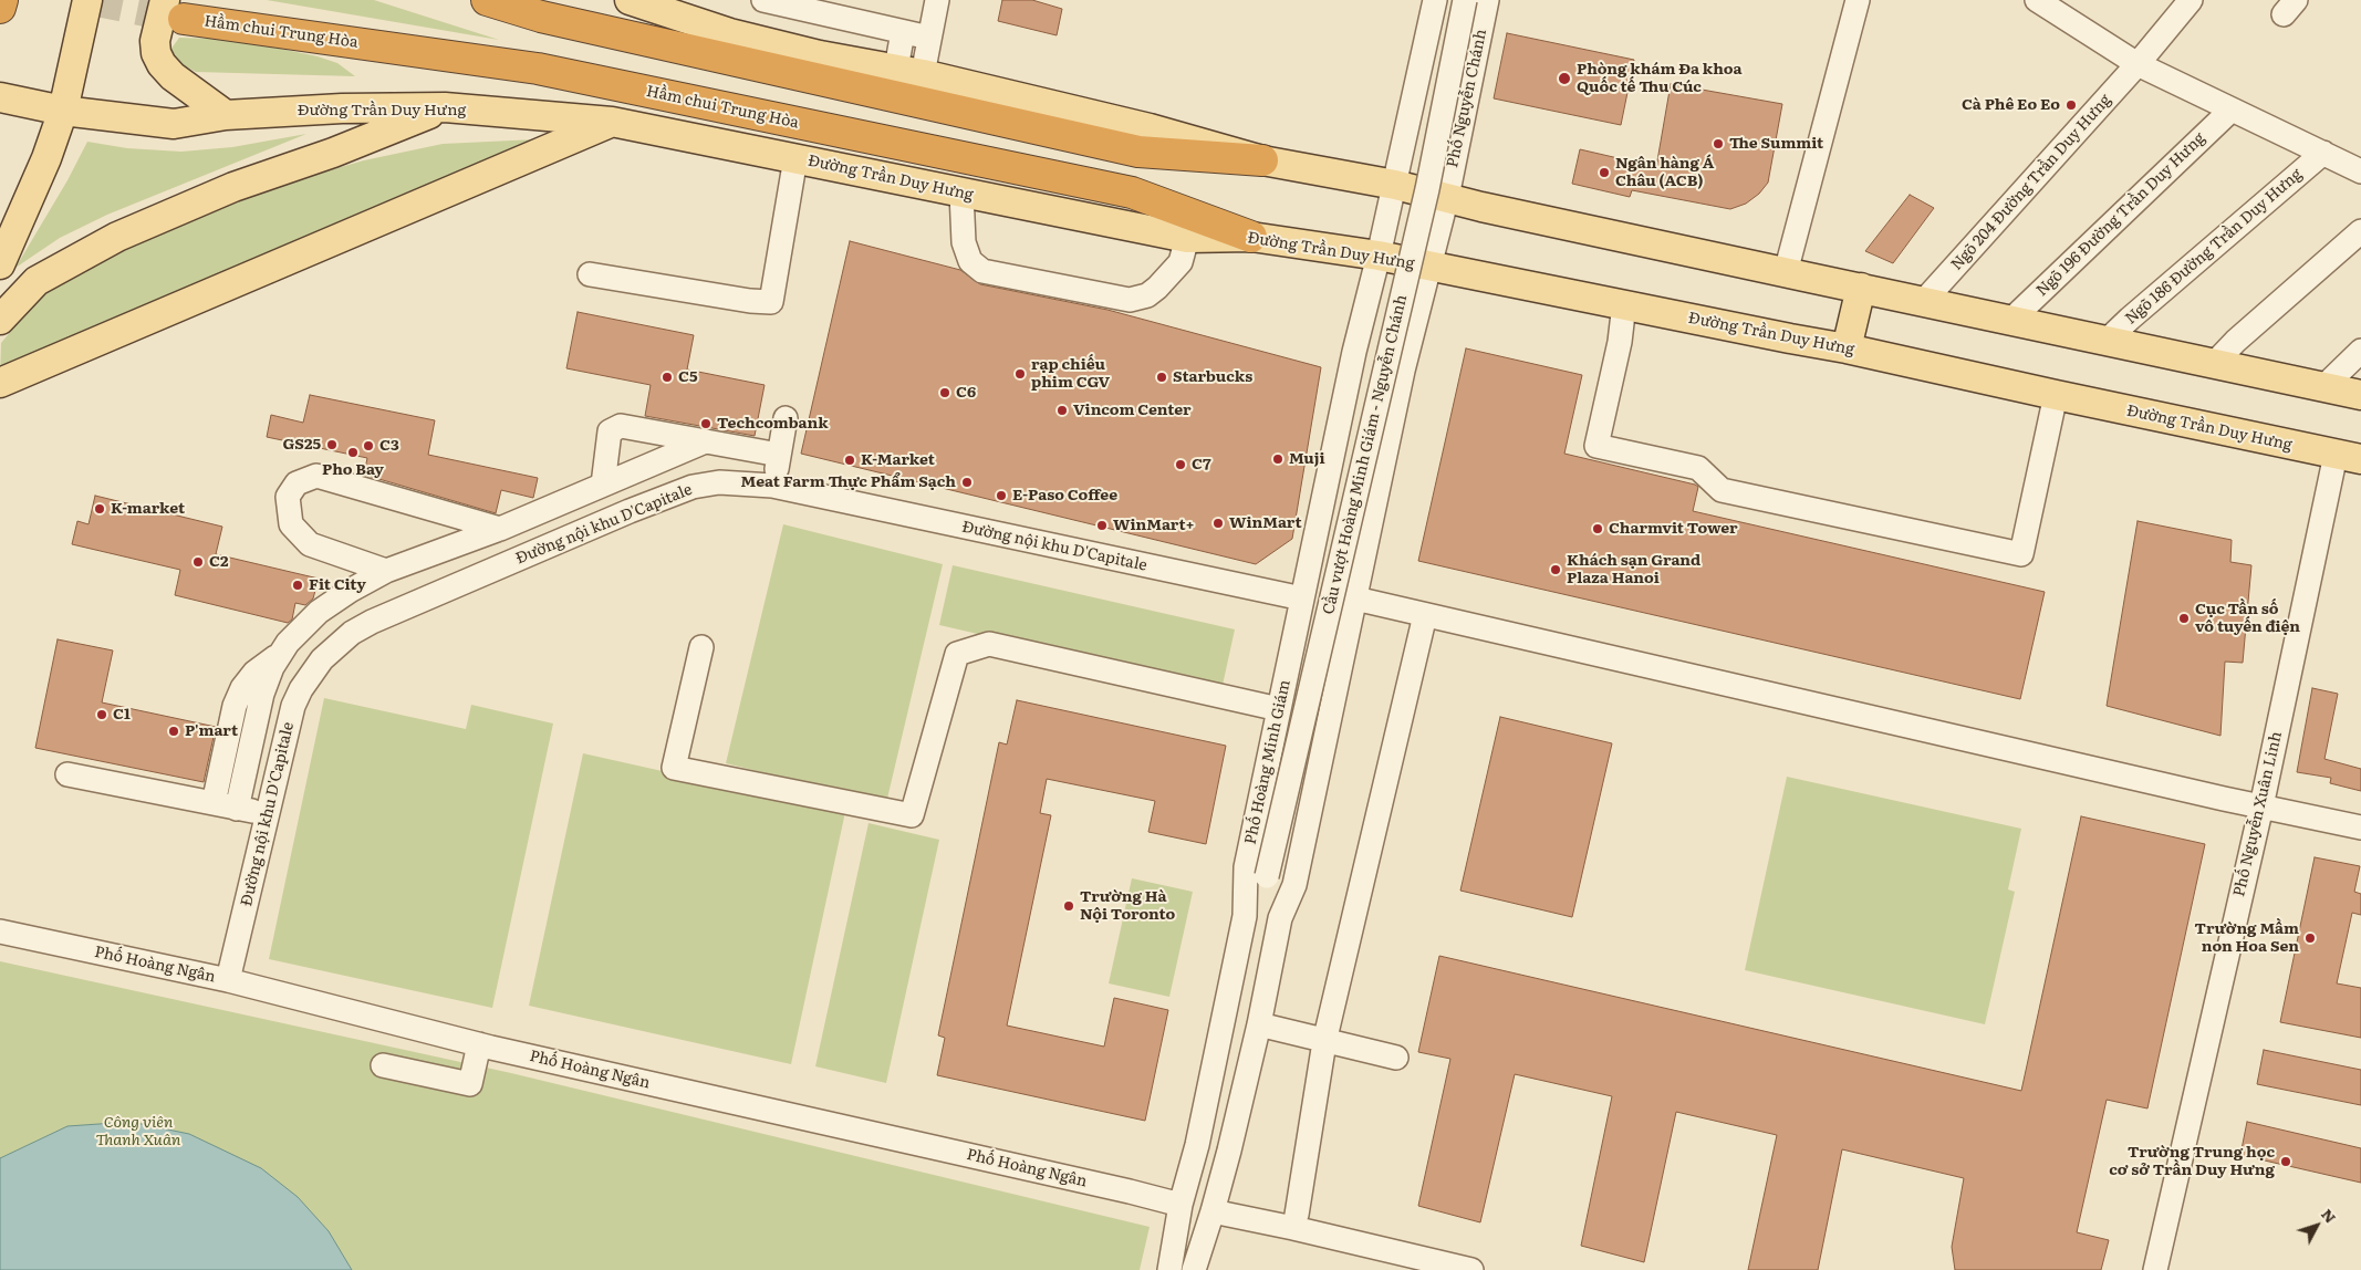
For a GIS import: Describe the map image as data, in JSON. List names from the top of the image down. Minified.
{"streets":{"highway":["Hầm chui Trung Hòa"],"main road":["Đường Trần Duy Hưng"],"street":["Phố Nguyễn Chánh","Ngõ 204 Đường Trần Duy Hưng","Ngõ 196 Đường Trần Duy Hưng","Ngõ 186 Đường Trần Duy Hưng","Cầu vượt Hoàng Minh Giám - Nguyễn Chánh","Đường nội khu D'Capitale","Phố Hoàng Minh Giám","Phố Nguyễn Xuân Linh","Phố Hoàng Ngân"]},"crossings":[["Hầm chui Trung Hòa","Đường Trần Duy Hưng"],["Phố Nguyễn Chánh","Đường Trần Duy Hưng"],["Đường Trần Duy Hưng","Phố Hoàng Minh Giám"],["Đường Trần Duy Hưng","Phố Nguyễn Xuân Linh"],["Cầu vượt Hoàng Minh Giám - Nguyễn Chánh","Phố Hoàng Minh Giám"],["Đường nội khu D'Capitale","Phố Hoàng Minh Giám"],["Đường nội khu D'Capitale","Phố Hoàng Ngân"],["Phố Hoàng Minh Giám","Phố Hoàng Ngân"]],"parks":["Công viên Thanh Xuân"],"places":["Phòng khám Đa khoa Quốc tế Thu Cúc","Cà Phê Eo Eo","The Summit","Ngân hàng Á Châu (ACB)","rạp chiếu phim CGV","C5","Starbucks","C6","Vincom Center","Techcombank","GS25","C3","Pho Bay","Muji","K-Market","C7","Meat Farm Thực Phẩm Sạch","E-Paso Coffee","K-market","WinMart","WinMart+","Charmvit Tower","C2","Khách sạn Grand Plaza Hanoi","Fit City","Cục Tần số vô tuyến điện","C1","P'mart","Trường Hà Nội Toronto","Trường Mầm non Hoa Sen","Trường Trung học cơ sở Trần Duy Hưng"],"north":"top right"}
